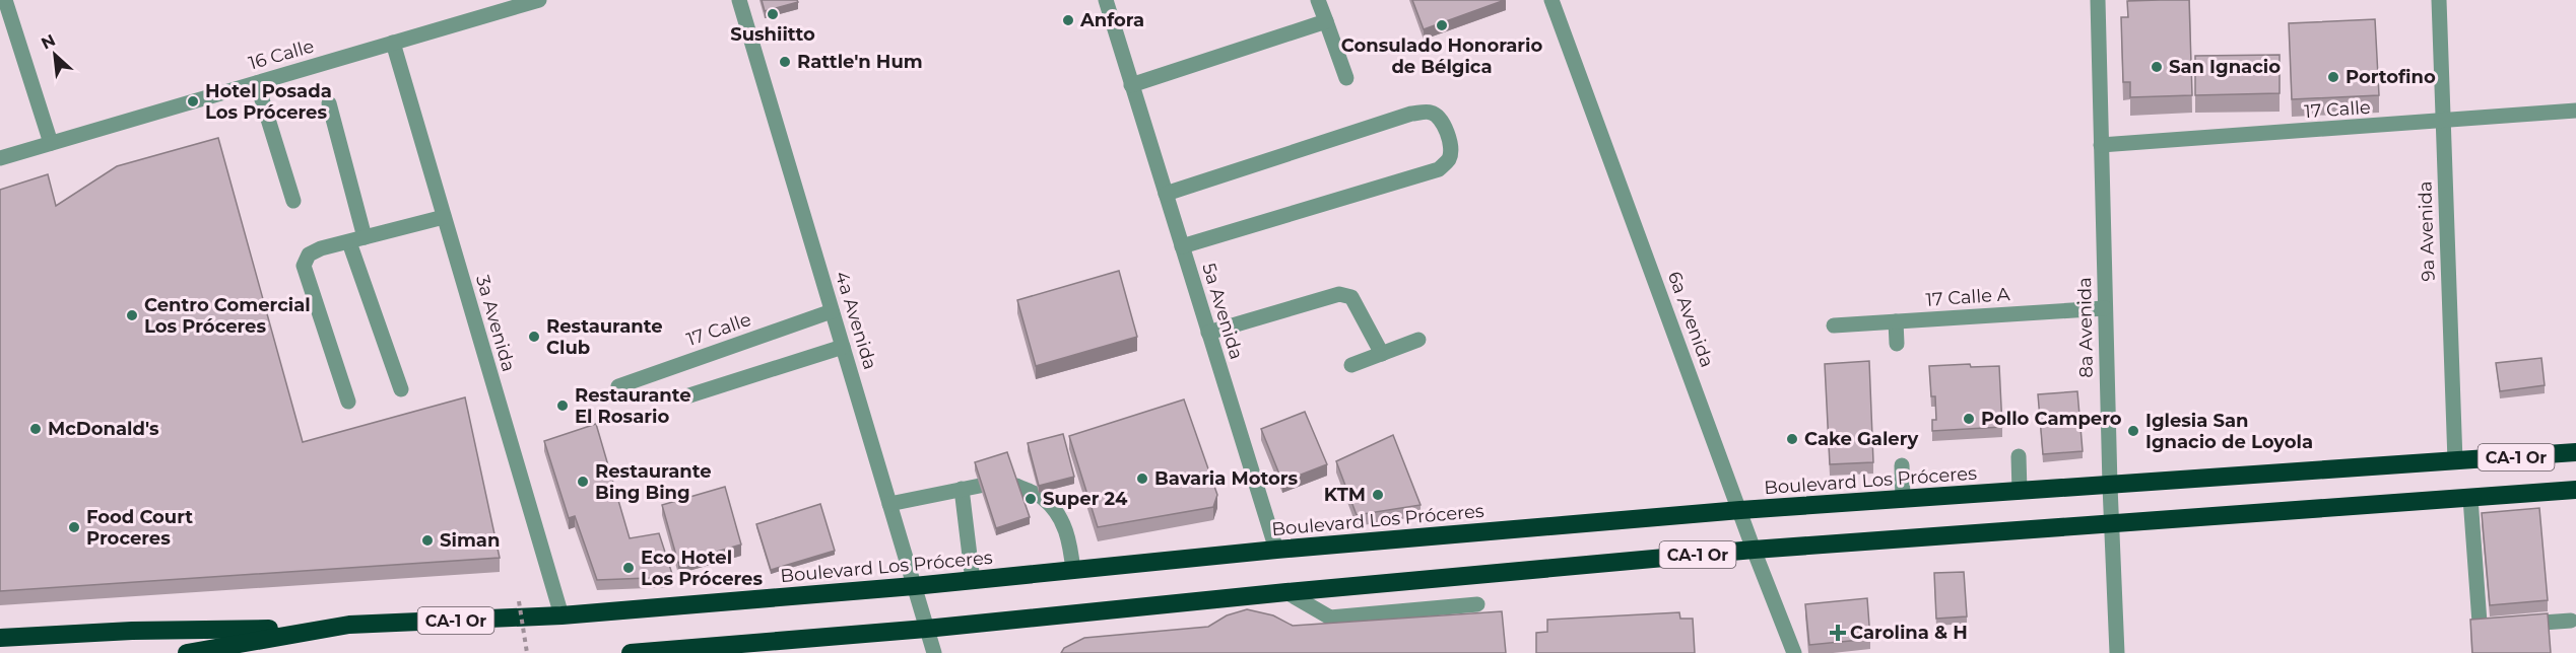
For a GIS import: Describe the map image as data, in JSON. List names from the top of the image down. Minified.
{"streets":{"highway":["CA-1 Or","Boulevard Los Próceres"],"street":["16 Calle","17 Calle","9a Avenida","17 Calle A","5a Avenida","6a Avenida","4a Avenida","3a Avenida","8a Avenida"]},"crossings":[["16 Calle","3a Avenida"],["17 Calle","9a Avenida"],["17 Calle","4a Avenida"],["17 Calle","8a Avenida"],["9a Avenida","Boulevard Los Próceres"],["17 Calle A","8a Avenida"],["5a Avenida","Boulevard Los Próceres"],["6a Avenida","CA-1 Or"],["6a Avenida","Boulevard Los Próceres"],["4a Avenida","CA-1 Or"],["4a Avenida","Boulevard Los Próceres"],["3a Avenida","Boulevard Los Próceres"],["8a Avenida","CA-1 Or"],["8a Avenida","Boulevard Los Próceres"]],"places":{"other":["Sushiitto","Anfora","Consulado Honorario de Bélgica","Rattle'n Hum","San Ignacio","Portofino","Hotel Posada Los Próceres","Centro Comercial Los Próceres","Restaurante Club","Restaurante El Rosario","Pollo Campero","McDonald's","Iglesia San Ignacio de Loyola","Cake Galery","Bavaria Motors","Restaurante Bing Bing","KTM","Super 24","Food Court Proceres","Siman","Eco Hotel Los Próceres"],"health":["Carolina & H"]},"north":"top left"}
